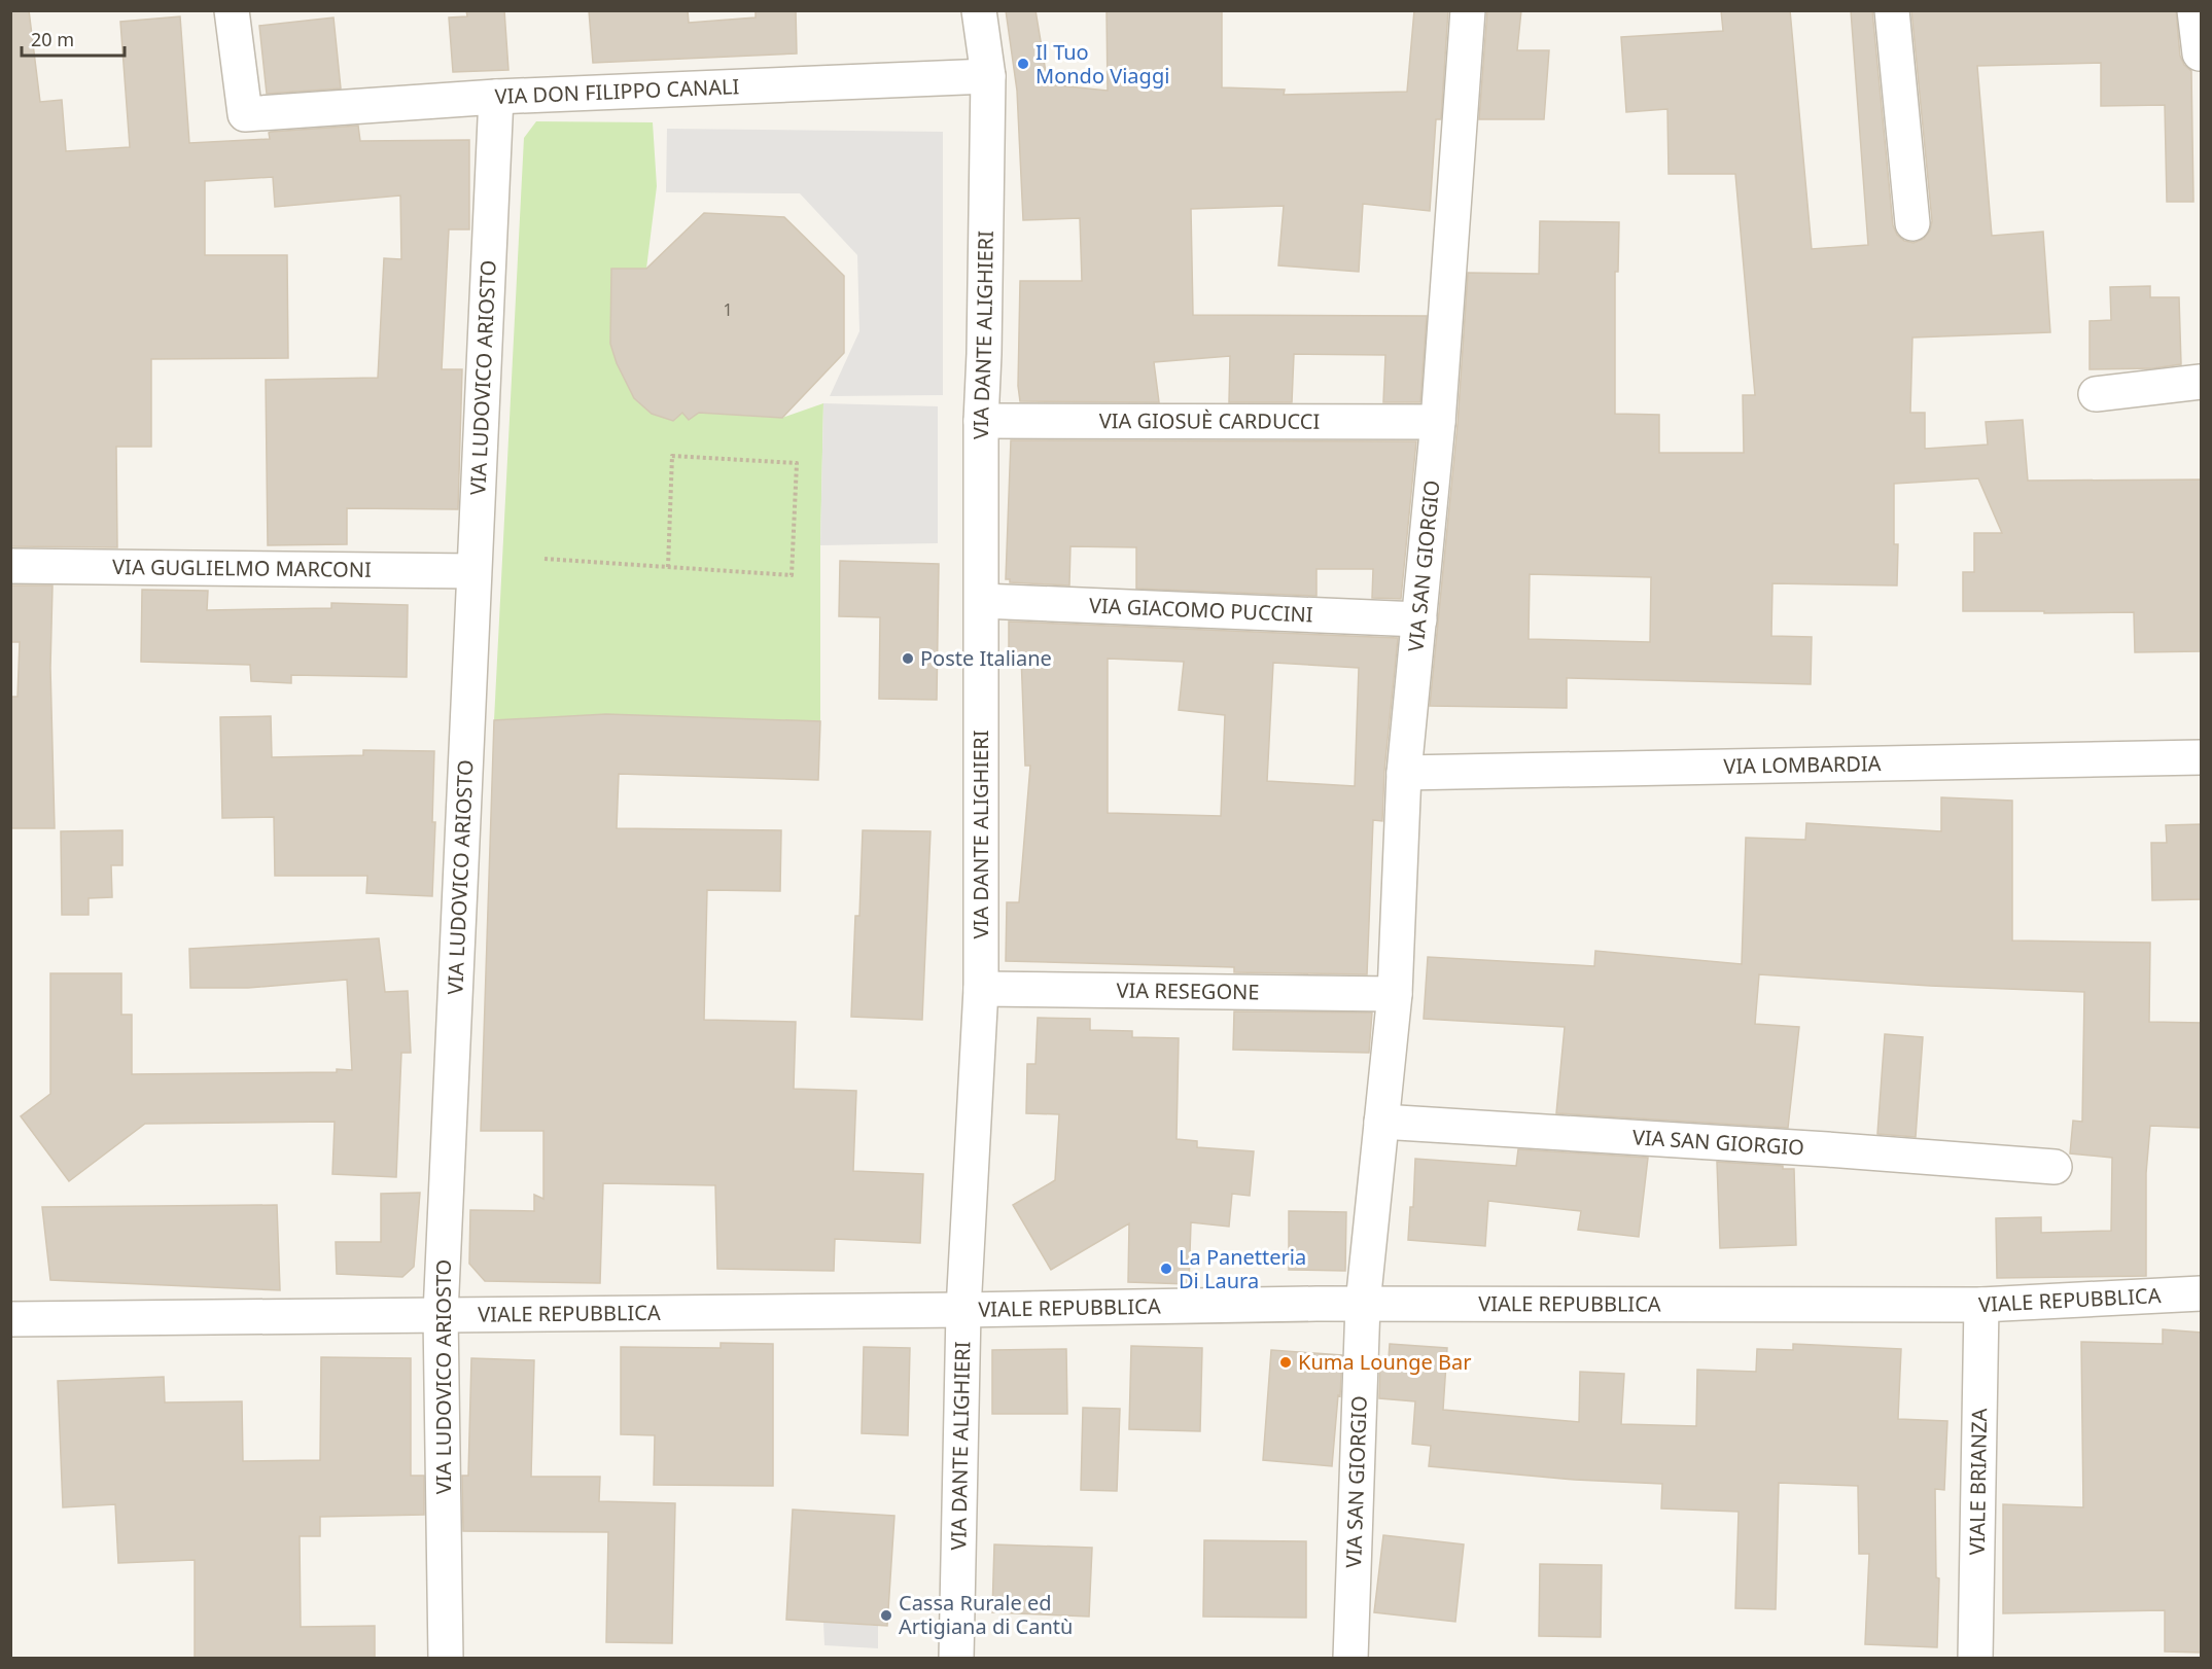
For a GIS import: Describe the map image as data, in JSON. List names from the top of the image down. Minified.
{"streets":{"street":["VIA DON FILIPPO CANALI","VIA DANTE ALIGHIERI","VIA LUDOVICO ARIOSTO","VIA GIOSUÈ CARDUCCI","VIA SAN GIORGIO","VIA GUGLIELMO MARCONI","VIA GIACOMO PUCCINI","VIA LOMBARDIA","VIA RESEGONE","VIALE REPUBBLICA","VIALE BRIANZA"]},"crossings":[["VIA DON FILIPPO CANALI","VIA DANTE ALIGHIERI"],["VIA DON FILIPPO CANALI","VIA LUDOVICO ARIOSTO"],["VIA DANTE ALIGHIERI","VIA GIOSUÈ CARDUCCI"],["VIA DANTE ALIGHIERI","VIA GIACOMO PUCCINI"],["VIA DANTE ALIGHIERI","VIA RESEGONE"],["VIA DANTE ALIGHIERI","VIALE REPUBBLICA"],["VIA LUDOVICO ARIOSTO","VIA GUGLIELMO MARCONI"],["VIA LUDOVICO ARIOSTO","VIALE REPUBBLICA"],["VIA GIOSUÈ CARDUCCI","VIA SAN GIORGIO"],["VIA SAN GIORGIO","VIA GIACOMO PUCCINI"],["VIA SAN GIORGIO","VIA LOMBARDIA"],["VIA SAN GIORGIO","VIA RESEGONE"],["VIA SAN GIORGIO","VIALE REPUBBLICA"],["VIALE REPUBBLICA","VIALE BRIANZA"]],"places":["Il Tuo Mondo Viaggi","Poste Italiane","La Panetteria Di Laura","Kuma Lounge Bar","Cassa Rurale ed Artigiana di Cantù"],"house_numbers":["1"],"scale_bar":"20 m"}
